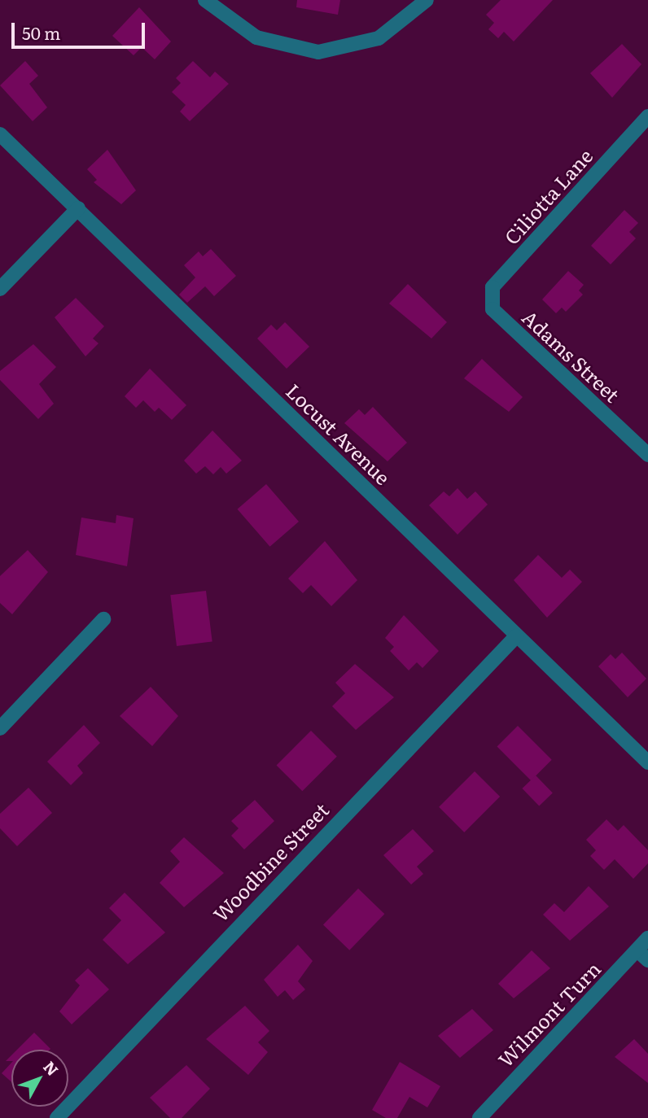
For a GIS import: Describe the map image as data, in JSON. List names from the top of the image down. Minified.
{"streets":{"street":["Ciliotta Lane","Adams Street","Locust Avenue","Woodbine Street","Wilmont Turn"]},"crossings":[["Ciliotta Lane","Adams Street"],["Locust Avenue","Woodbine Street"]],"scale_bar":"50 m","north":"top right"}
